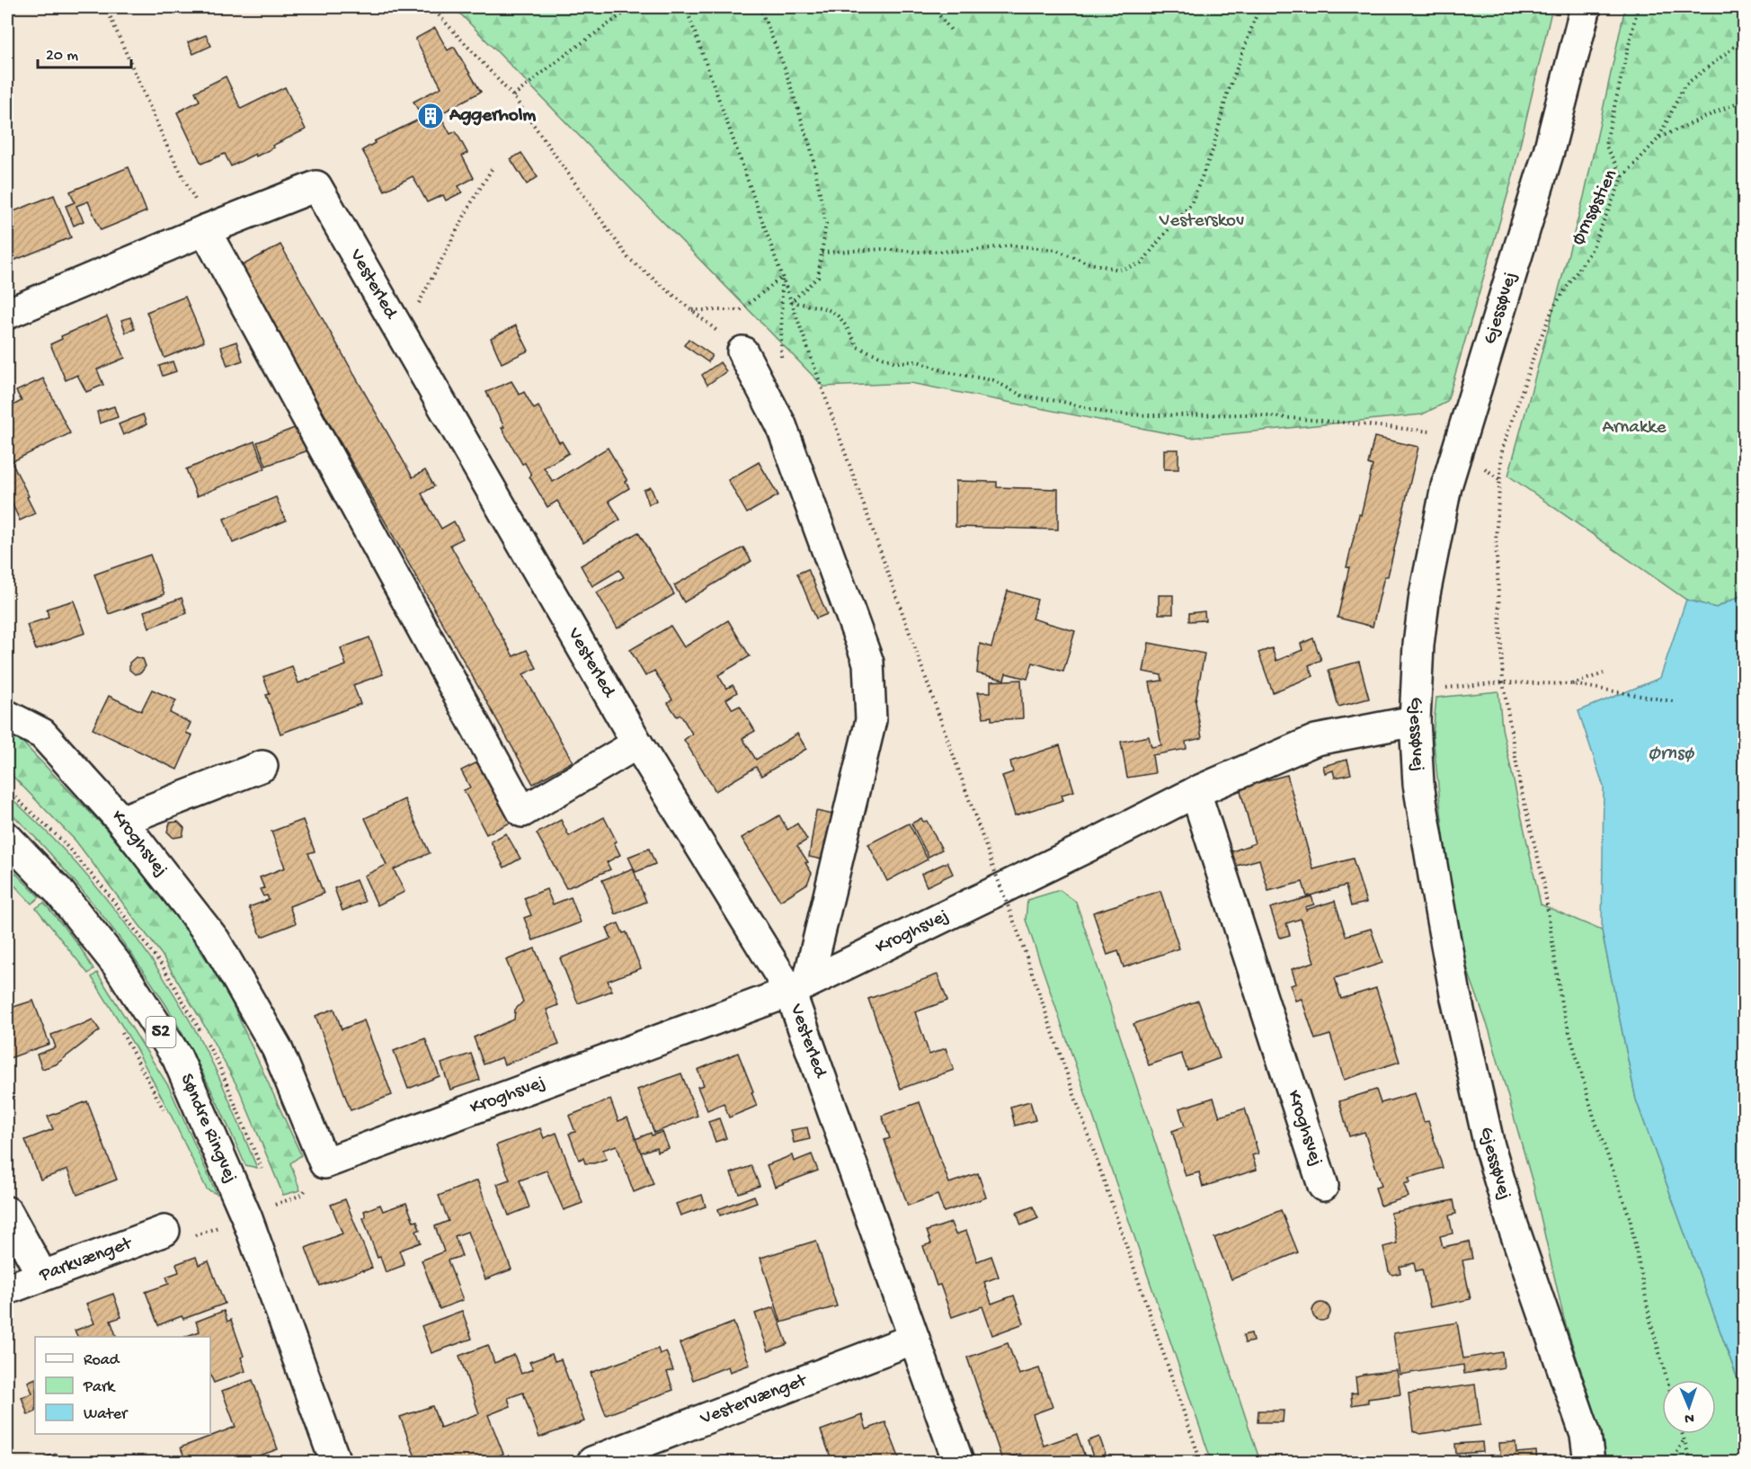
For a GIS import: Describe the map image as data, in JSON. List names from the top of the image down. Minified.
{"streets":{"street":["Vesterled","Gjessøvej","Kroghsvej","52","Søndre Ringvej","Parkvænget","Vestervænget"],"path":["Ørnsøstien"]},"crossings":[["Vesterled","Kroghsvej"],["Vesterled","Vestervænget"],["Gjessøvej","Kroghsvej"]],"water":["Ørnsø"],"parks":["Vesterskov","Arnakke"],"places":{"building":["Aggerholm"]},"legend":["Road","Park","Water"],"scale_bar":"20 m","north":"bottom"}
